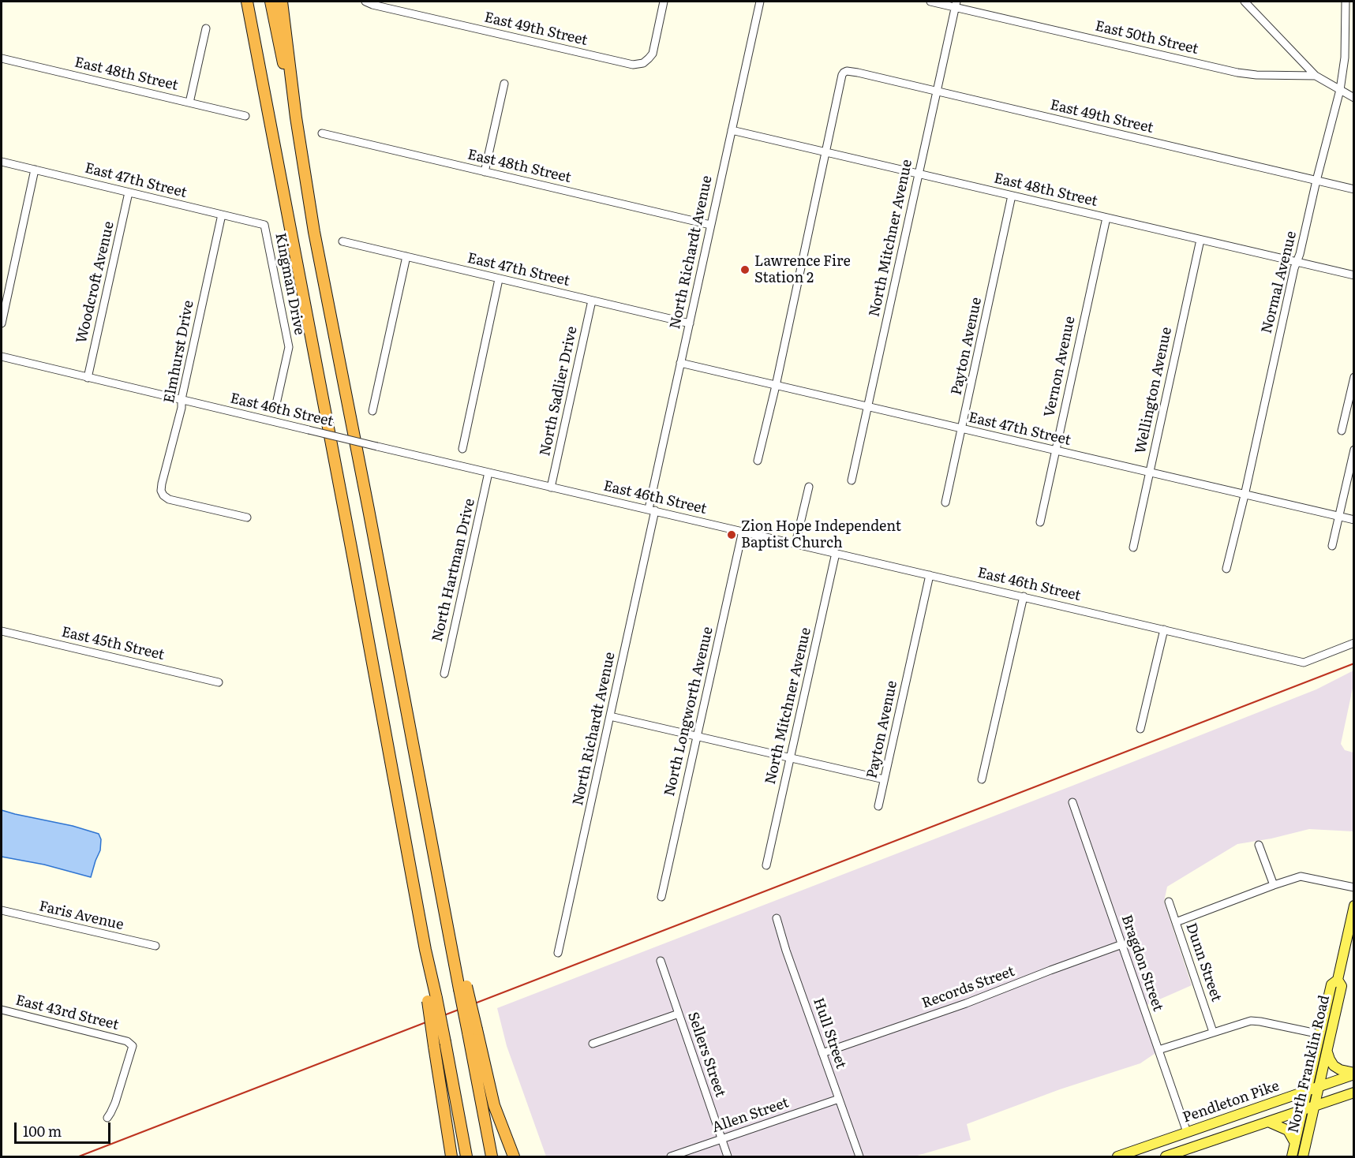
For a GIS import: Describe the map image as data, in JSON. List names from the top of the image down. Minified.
{"streets":{"main road":["North Franklin Road","Pendleton Pike"],"street":["East 49th Street","East 50th Street","East 48th Street","East 47th Street","North Mitchner Avenue","North Richardt Avenue","Woodcroft Avenue","Normal Avenue","Kingman Drive","Payton Avenue","Elmhurst Drive","Vernon Avenue","Wellington Avenue","North Sadlier Drive","East 46th Street","North Hartman Drive","East 45th Street","North Longworth Avenue","Faris Avenue","Dunn Street","Bragdon Street","Records Street","East 43rd Street","Hull Street","Sellers Street","Allen Street"]},"crossings":[["East 49th Street","East 48th Street"],["East 49th Street","North Mitchner Avenue"],["East 49th Street","Normal Avenue"],["East 50th Street","North Mitchner Avenue"],["East 50th Street","Normal Avenue"],["East 48th Street","North Mitchner Avenue"],["East 48th Street","North Richardt Avenue"],["East 48th Street","Normal Avenue"],["East 48th Street","Payton Avenue"],["East 48th Street","Vernon Avenue"],["East 48th Street","Wellington Avenue"],["East 47th Street","North Mitchner Avenue"],["East 47th Street","North Richardt Avenue"],["East 47th Street","Woodcroft Avenue"],["East 47th Street","Normal Avenue"],["East 47th Street","Kingman Drive"],["East 47th Street","Payton Avenue"],["East 47th Street","Elmhurst Drive"],["East 47th Street","Vernon Avenue"],["East 47th Street","Wellington Avenue"],["East 47th Street","North Sadlier Drive"],["North Mitchner Avenue","East 46th Street"],["North Richardt Avenue","East 46th Street"],["Woodcroft Avenue","East 46th Street"],["Payton Avenue","East 46th Street"],["Elmhurst Drive","East 46th Street"],["North Sadlier Drive","East 46th Street"],["East 46th Street","North Hartman Drive"],["East 46th Street","North Longworth Avenue"],["Bragdon Street","Records Street"],["Bragdon Street","Pendleton Pike"],["Records Street","Hull Street"],["Hull Street","Allen Street"],["Sellers Street","Allen Street"],["North Franklin Road","Pendleton Pike"]],"places":["Lawrence Fire Station 2","Zion Hope Independent Baptist Church"],"scale_bar":"100 m"}
